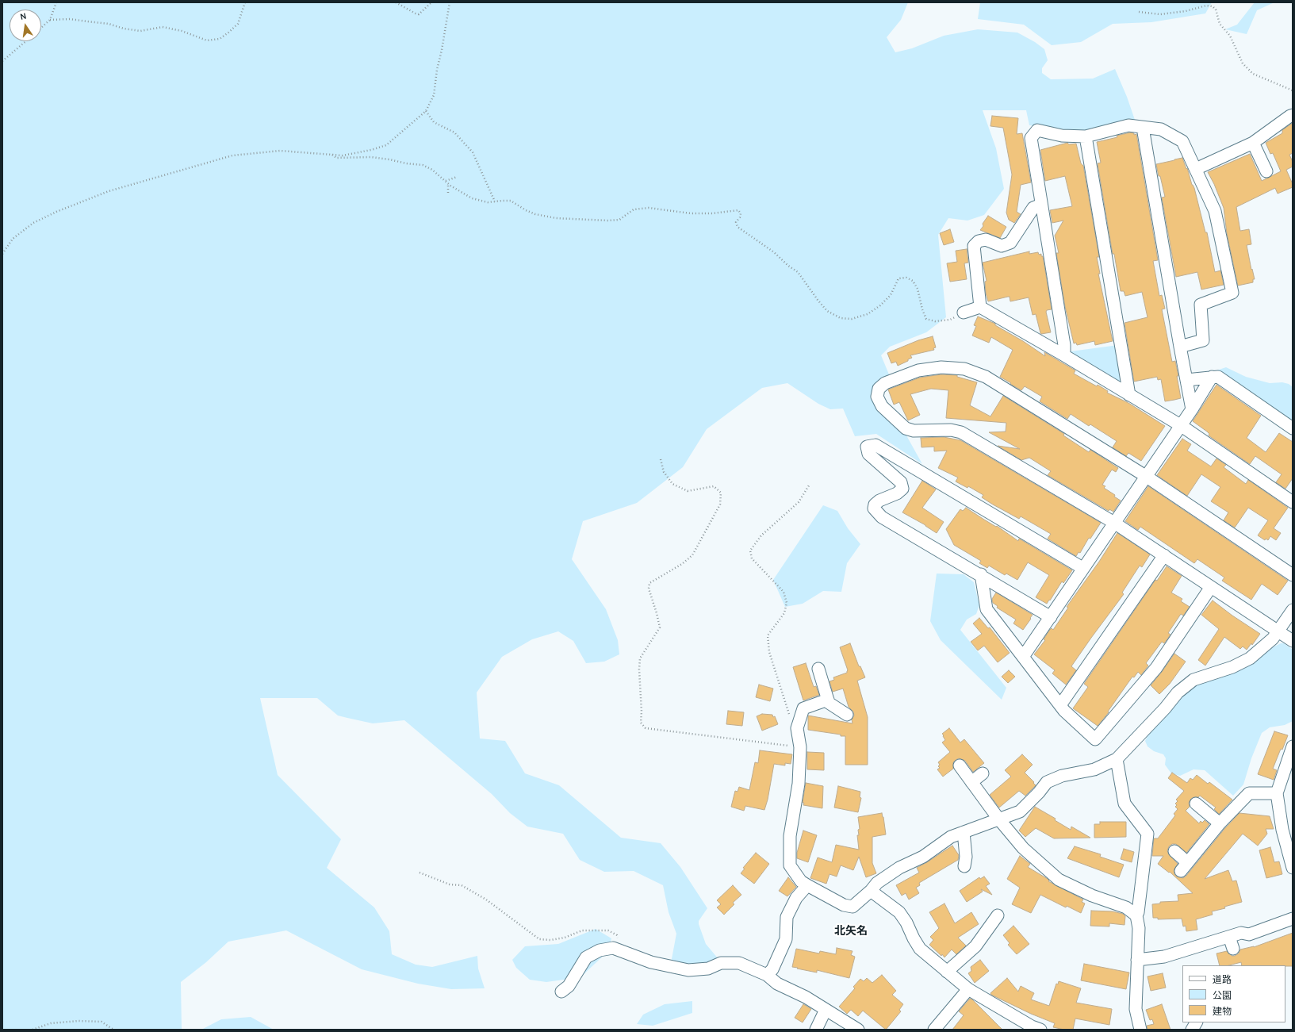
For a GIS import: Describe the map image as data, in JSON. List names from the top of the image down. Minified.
{"districts":["北矢名"],"legend":["道路","公園","建物"],"north":"top"}
